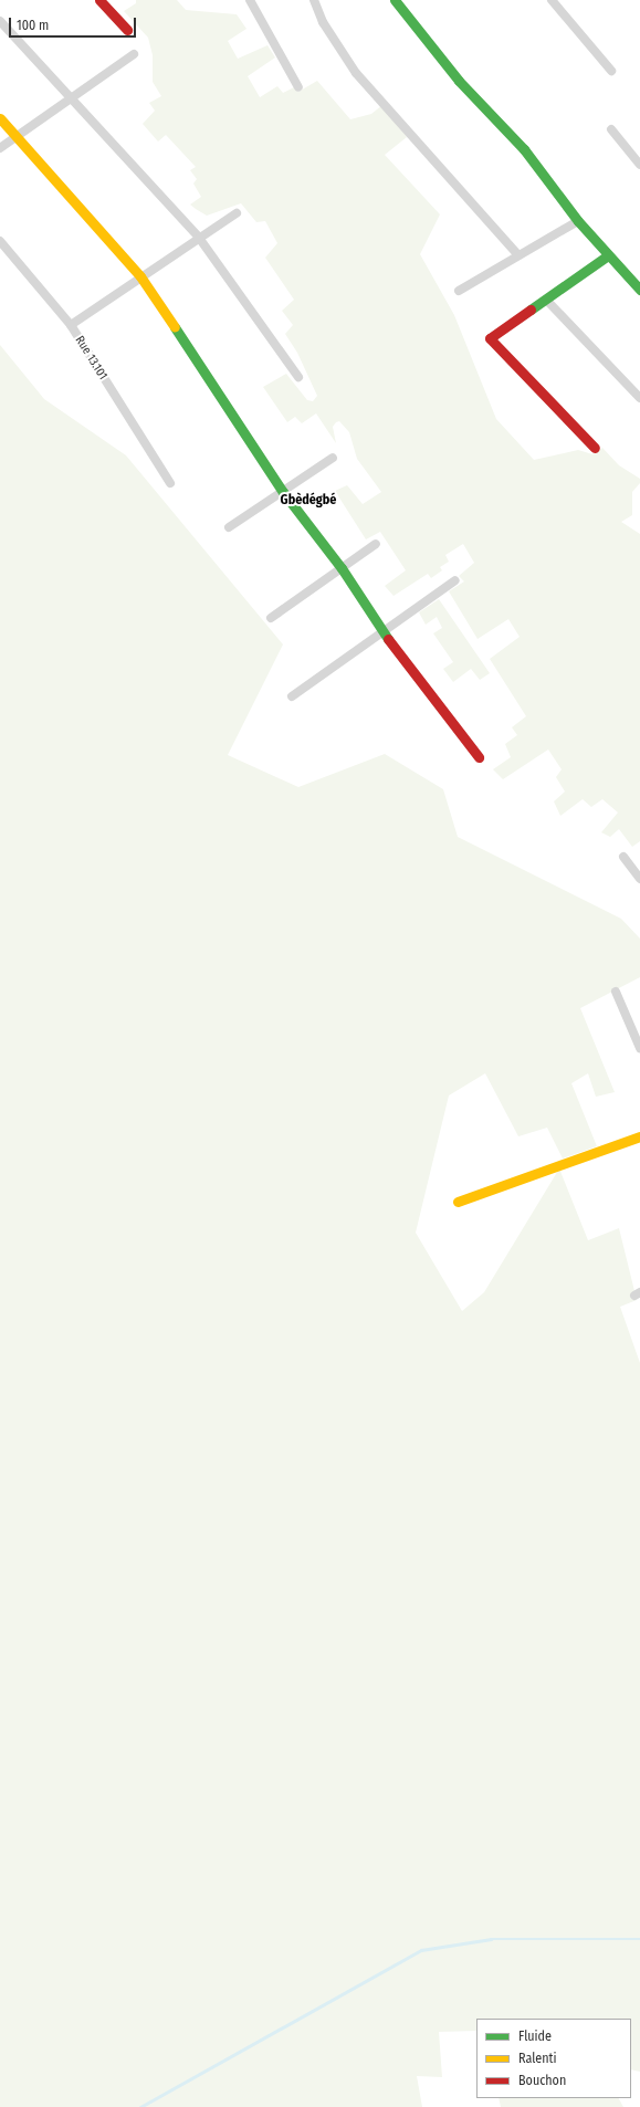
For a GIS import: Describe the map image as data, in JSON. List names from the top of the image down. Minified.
{"streets":{"street":["Rue 13.101"]},"districts":["Gbèdégbé"],"legend":["Fluide","Ralenti","Bouchon"],"scale_bar":"100 m"}
